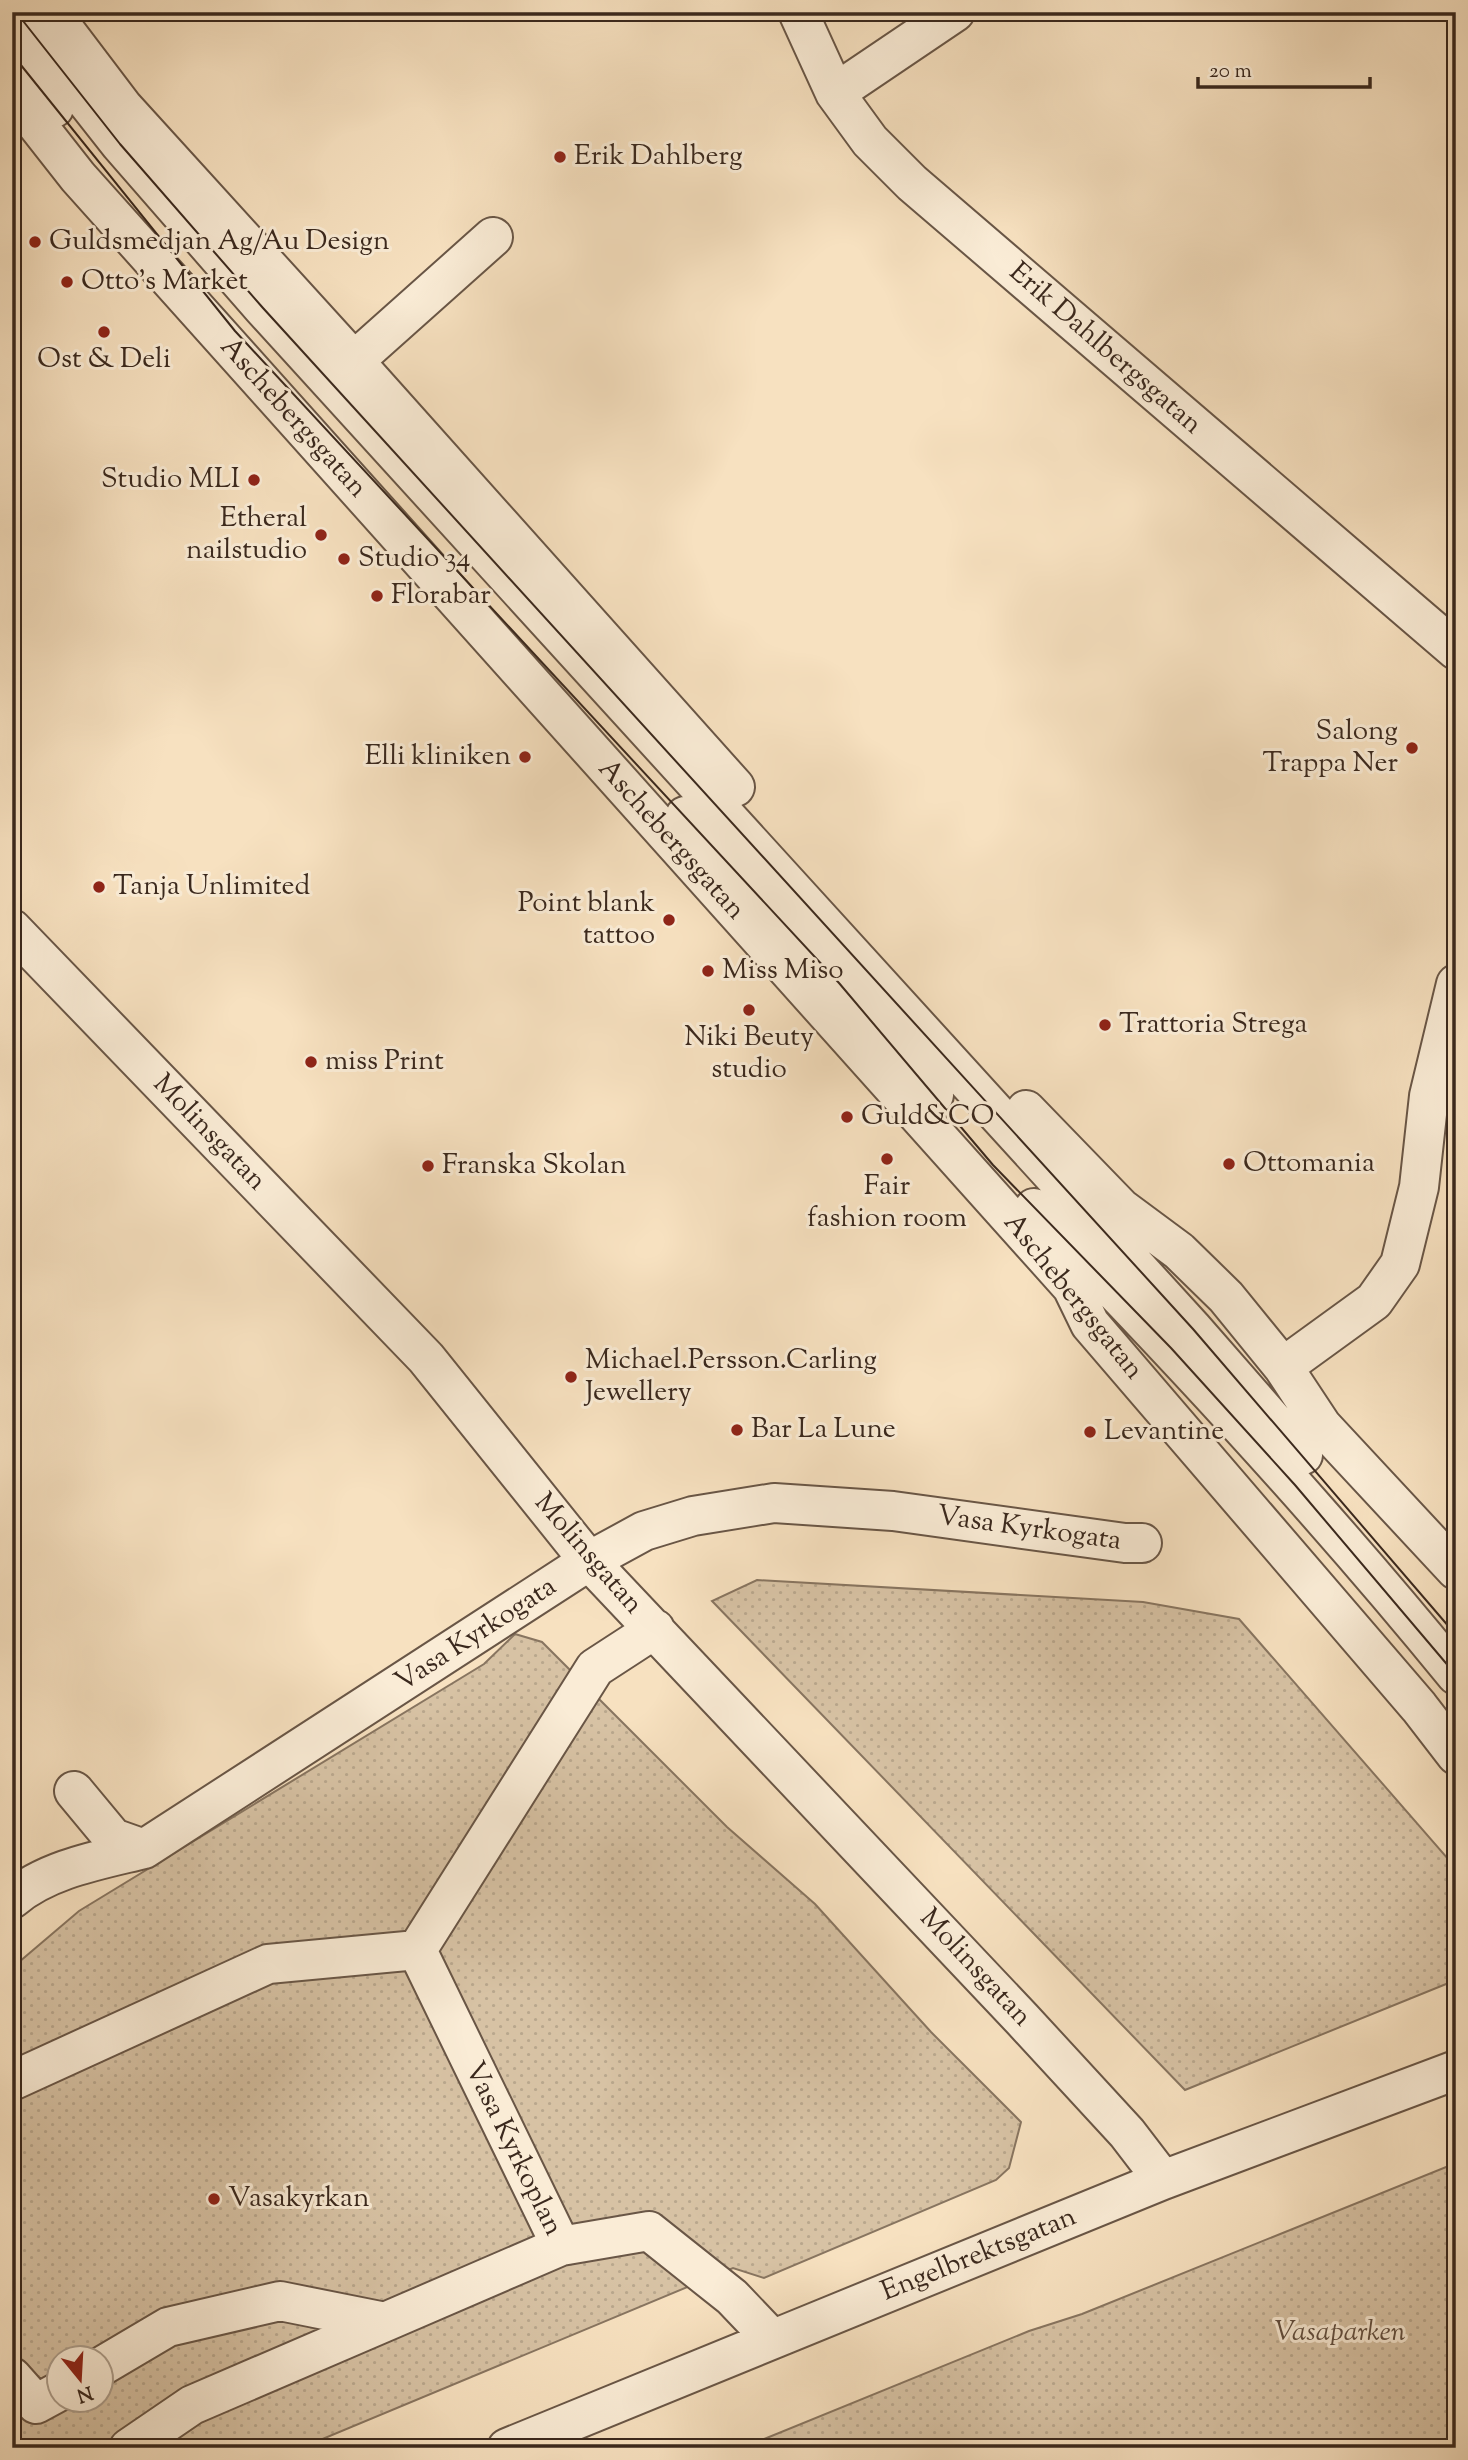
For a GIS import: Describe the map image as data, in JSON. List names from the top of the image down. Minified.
{"streets":{"street":["Erik Dahlbergsgatan","Aschebergsgatan","Molinsgatan","Vasa Kyrkogata","Vasa Kyrkoplan","Engelbrektsgatan"]},"crossings":[["Molinsgatan","Vasa Kyrkogata"],["Molinsgatan","Engelbrektsgatan"]],"parks":["Vasaparken"],"places":["Erik Dahlberg","Guldsmedjan Ag/Au Design","Otto's Market","Ost & Deli","Studio MLI","Etheral nailstudio","Studio 34","Florabar","Salong Trappa Ner","Elli kliniken","Tanja Unlimited","Point blank tattoo","Miss Miso","Niki Beuty studio","Trattoria Strega","miss Print","Guld&CO","Fair fashion room","Ottomania","Franska Skolan","Michael.Persson.Carling Jewellery","Bar La Lune","Levantine","Vasakyrkan"],"scale_bar":"20 m","north":"bottom"}
